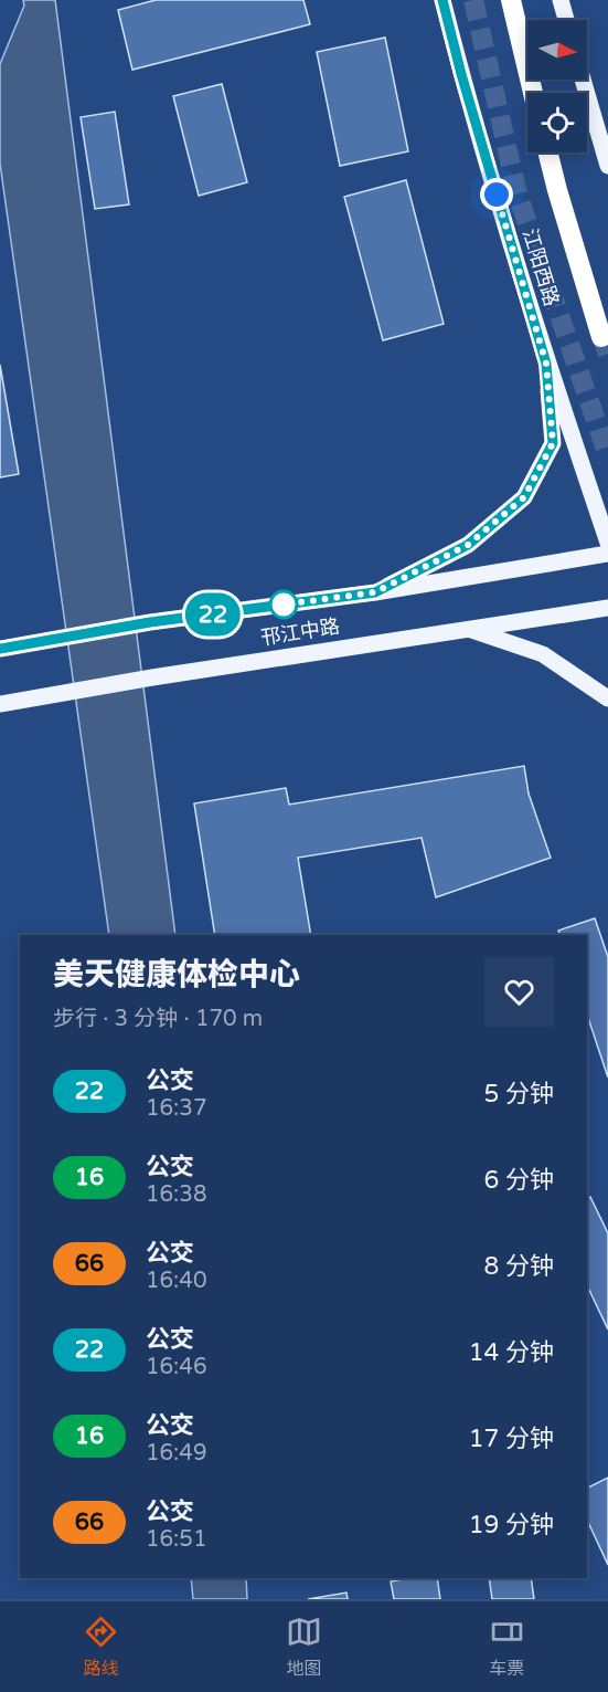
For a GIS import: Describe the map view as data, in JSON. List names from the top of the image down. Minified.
{"streets":{"main road":["江阳西路","邗江中路"]},"lines":["bus line 22"],"north":"right","page":{"on_map":"22","heading":["美天健康体检中心","步行 · 3 分钟 · 170 m"],"list":[{"mark":"22","name":"公交","note":"16:37","value":"5 分钟"},{"mark":"16","name":"公交","note":"16:38","value":"6 分钟"},{"mark":"66","name":"公交","note":"16:40","value":"8 分钟"},{"mark":"22","name":"公交","note":"16:46","value":"14 分钟"},{"mark":"16","name":"公交","note":"16:49","value":"17 分钟"},{"mark":"66","name":"公交","note":"16:51","value":"19 分钟"}],"tabs":["路线","地图","车票"]}}
